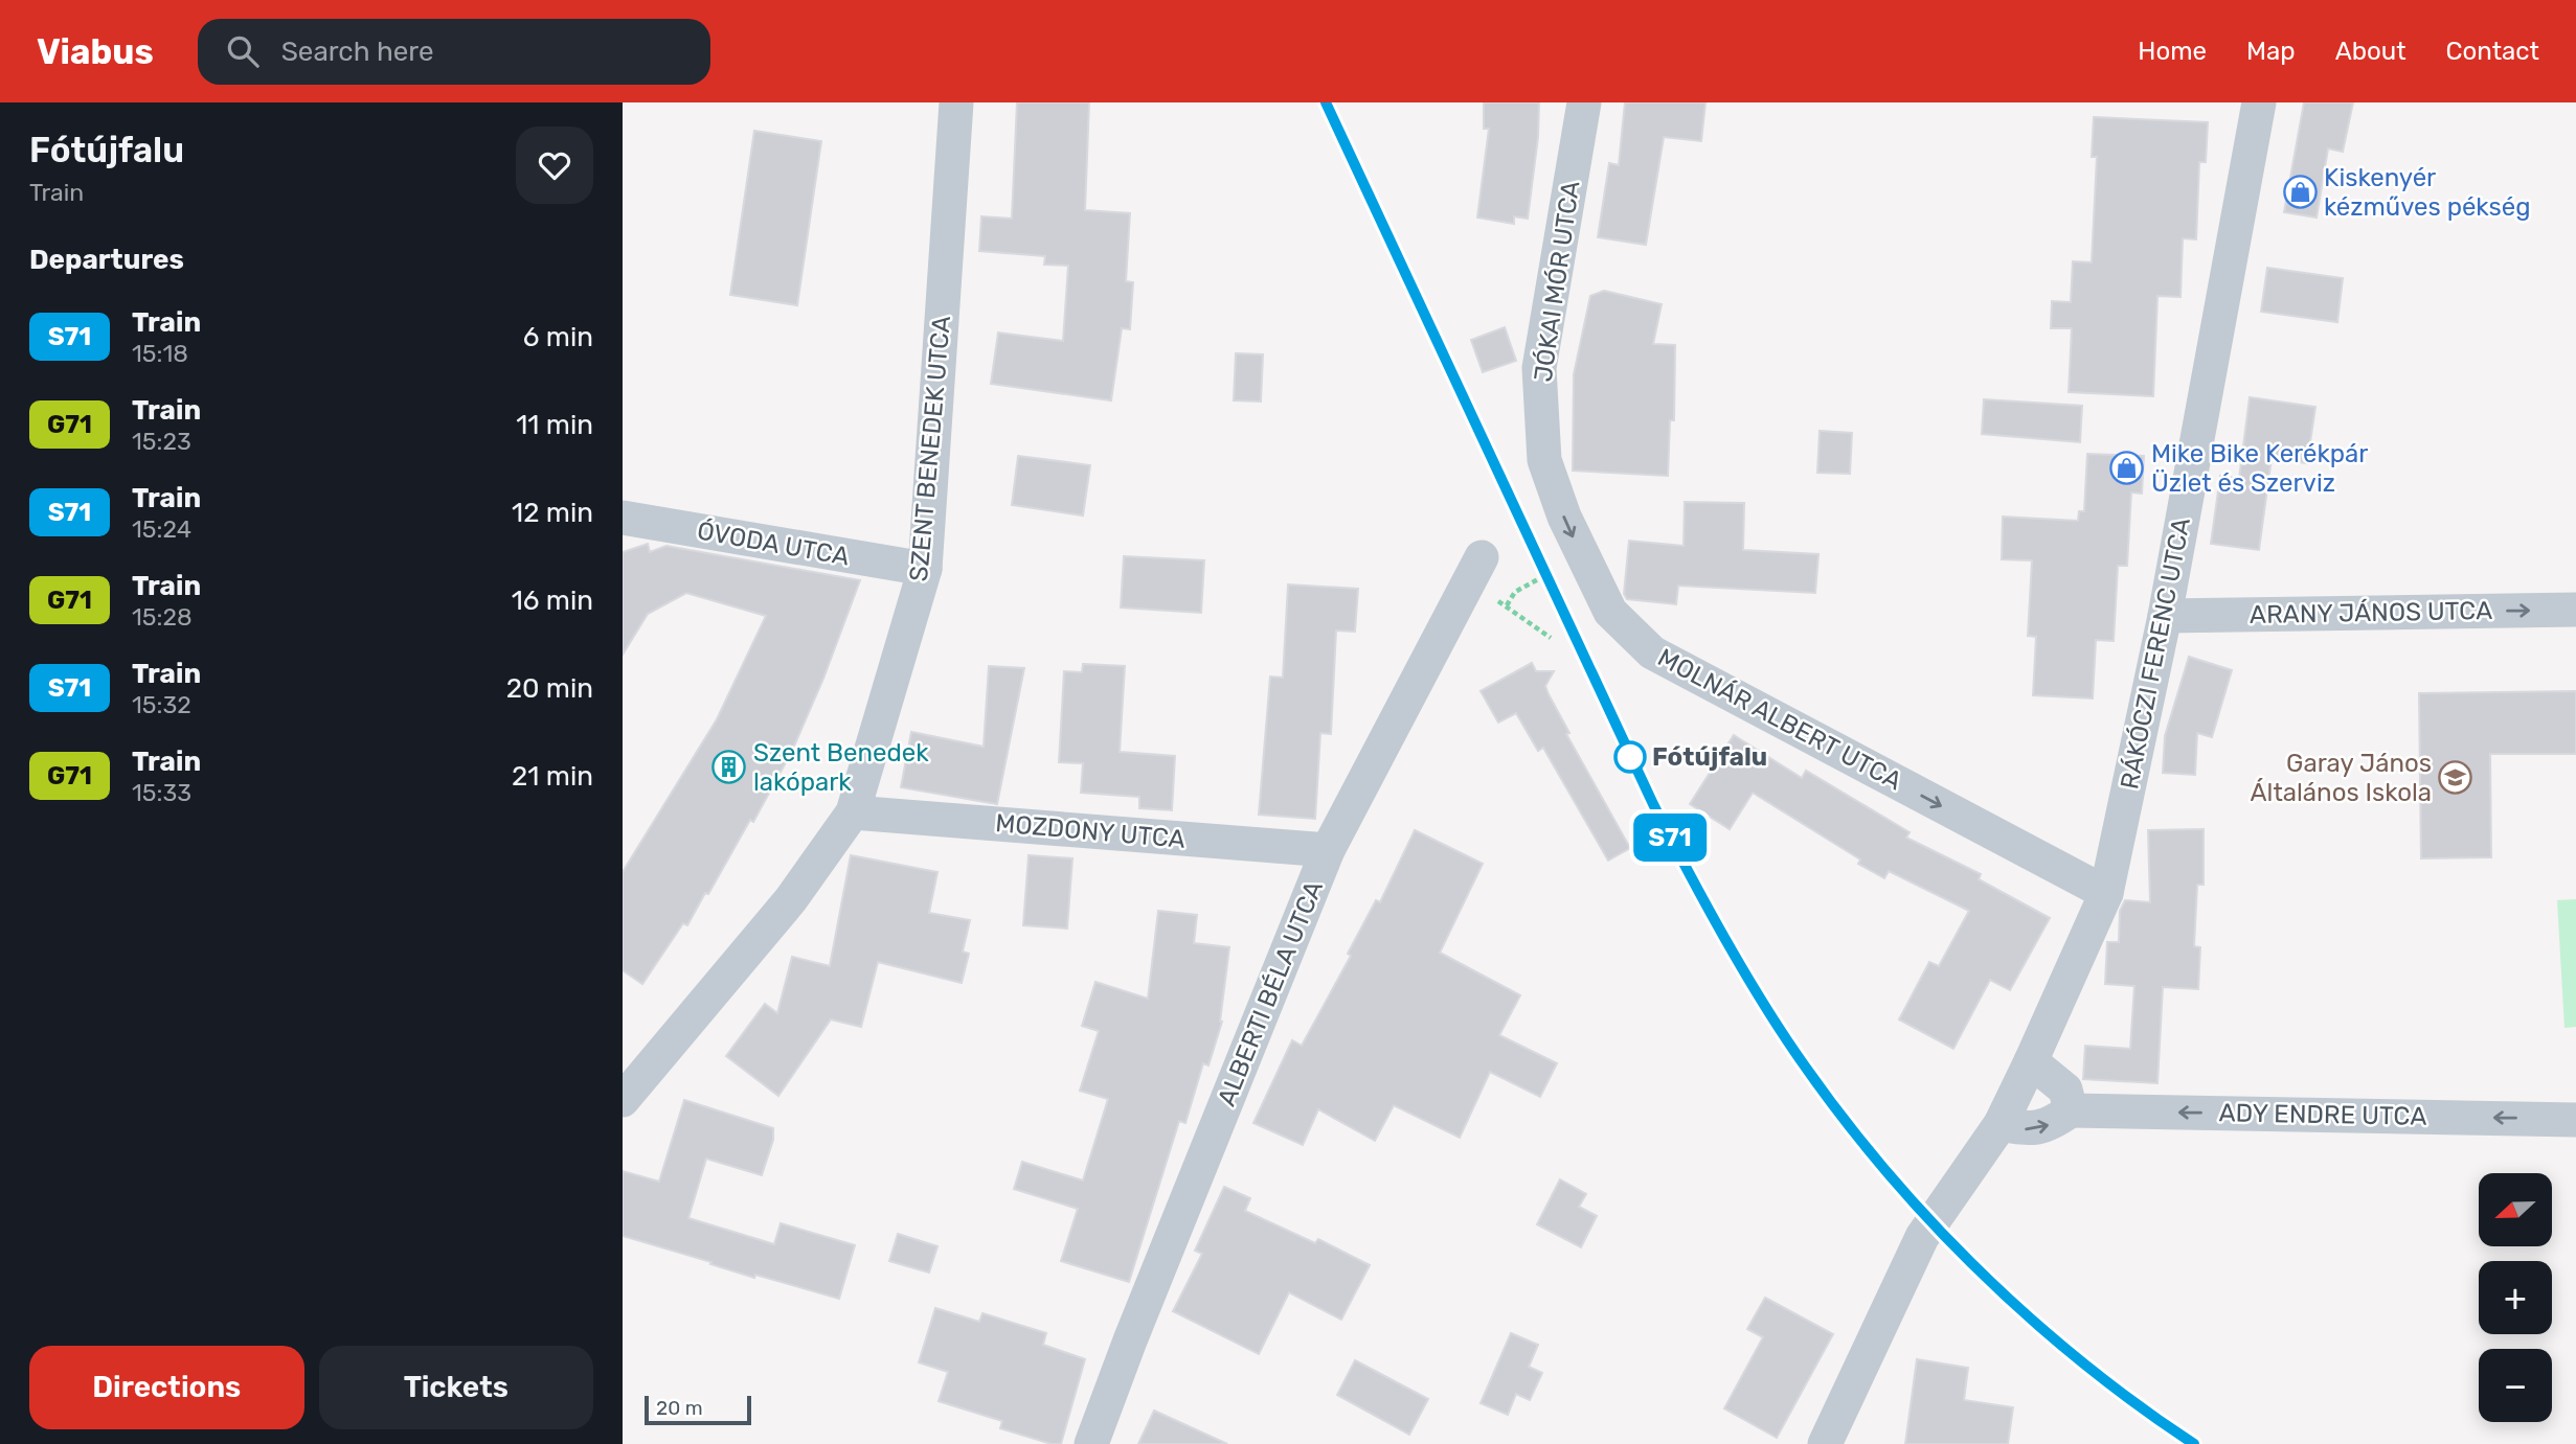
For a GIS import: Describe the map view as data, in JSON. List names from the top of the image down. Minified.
{"streets":{"street":["JÓKAI MÓR UTCA","SZENT BENEDEK UTCA","ÓVODA UTCA","ARANY JÁNOS UTCA","RÁKÓCZI FERENC UTCA","MOLNÁR ALBERT UTCA","MOZDONY UTCA","ALBERTI BÉLA UTCA","ADY ENDRE UTCA"]},"crossings":[["JÓKAI MÓR UTCA","MOLNÁR ALBERT UTCA"],["SZENT BENEDEK UTCA","ÓVODA UTCA"],["SZENT BENEDEK UTCA","MOZDONY UTCA"],["ARANY JÁNOS UTCA","RÁKÓCZI FERENC UTCA"],["RÁKÓCZI FERENC UTCA","MOLNÁR ALBERT UTCA"],["RÁKÓCZI FERENC UTCA","ADY ENDRE UTCA"],["MOZDONY UTCA","ALBERTI BÉLA UTCA"]],"one_way":["ARANY JÁNOS UTCA","MOLNÁR ALBERT UTCA"],"places":{"shop":["Kiskenyér kézműves pékség","Mike Bike Kerékpár Üzlet és Szerviz"],"other":["Fótújfalu"],"building":["Szent Benedek lakópark"],"school or university":["Garay János Általános Iskola"]},"scale_bar":"20 m","north":"left","page":{"header":"Viabus","search":"Search here","nav":["Home","Map","About","Contact"],"heading":[["Fótújfalu","Train"],"Departures"],"on_map":"S71","list":[{"mark":"S71","name":"Train","note":"15:18","value":"6 min"},{"mark":"G71","name":"Train","note":"15:23","value":"11 min"},{"mark":"S71","name":"Train","note":"15:24","value":"12 min"},{"mark":"G71","name":"Train","note":"15:28","value":"16 min"},{"mark":"S71","name":"Train","note":"15:32","value":"20 min"},{"mark":"G71","name":"Train","note":"15:33","value":"21 min"}],"map_buttons":["+","−"],"buttons":["Directions","Tickets"],"scale":"20 m"}}
